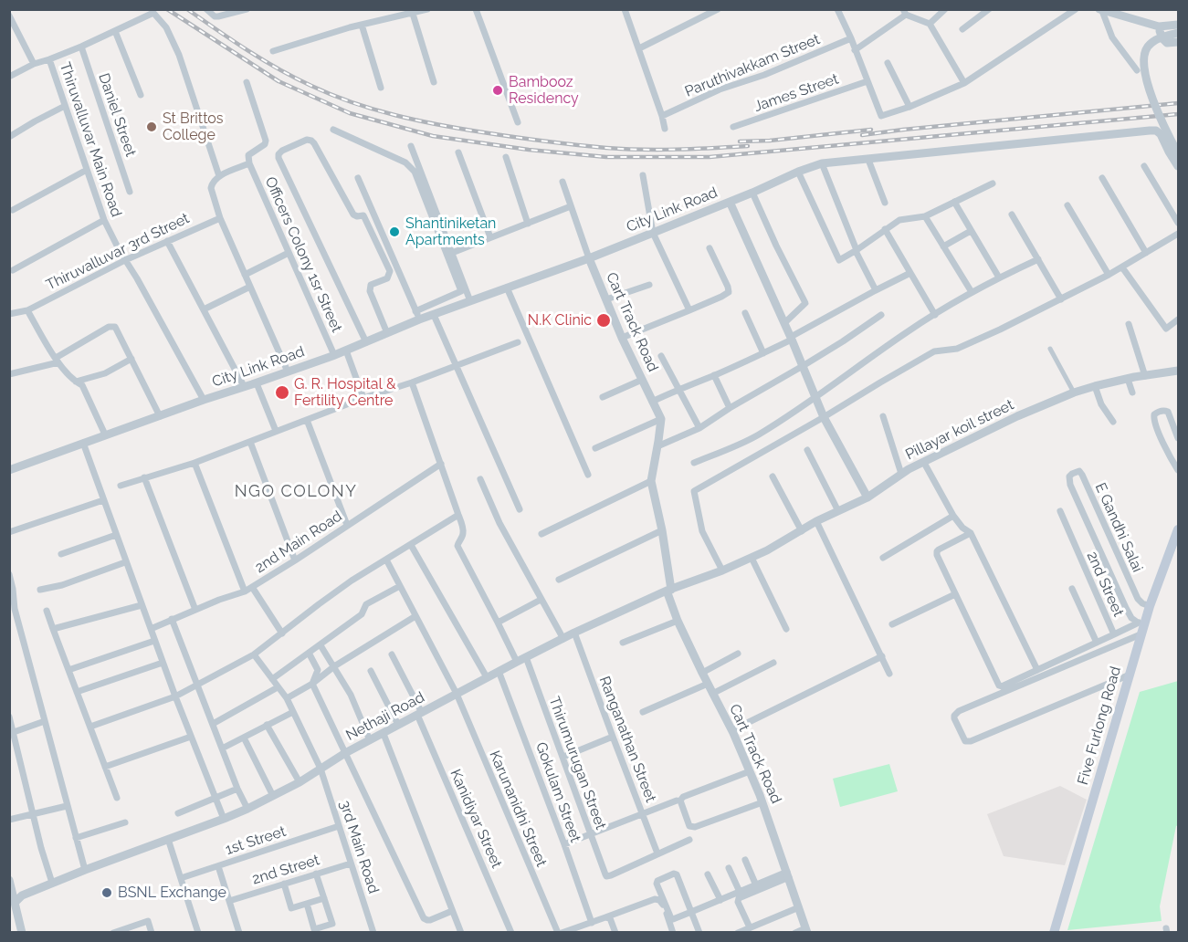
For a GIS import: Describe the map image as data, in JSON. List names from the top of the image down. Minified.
{"streets":{"main road":["Five Furlong Road"],"street":["Paruthivakkam Street","James Street","Daniel Street","Thiruvalluvar Main Road","City Link Road","Thiruvalluvar 3rd Street","Officers Colony 1sr Street","Cart Track Road","Pillayar koil street","E Gandhi Salai","2nd Main Road","2nd Street","Nethaji Road","Ranganathan Street","Thirumurugan Street","Gokulam Street","Karunanidhi Street","Kanidiyar Street","1st Street","3rd Main Road"]},"crossings":[["Thiruvalluvar Main Road","City Link Road"],["Thiruvalluvar Main Road","Thiruvalluvar 3rd Street"],["City Link Road","Officers Colony 1sr Street"],["City Link Road","Cart Track Road"],["Cart Track Road","Nethaji Road"],["Pillayar koil street","Nethaji Road"],["2nd Street","Five Furlong Road"],["2nd Street","3rd Main Road"],["Nethaji Road","Ranganathan Street"],["Nethaji Road","Thirumurugan Street"],["Nethaji Road","Gokulam Street"],["Nethaji Road","Karunanidhi Street"],["Nethaji Road","Kanidiyar Street"],["Nethaji Road","3rd Main Road"],["Ranganathan Street","Thirumurugan Street"],["1st Street","3rd Main Road"]],"districts":["NGO COLONY"],"places":["Bambooz Residency","St Brittos College","Shantiniketan Apartments","N.K Clinic","G. R. Hospital & Fertility Centre","BSNL Exchange"]}
